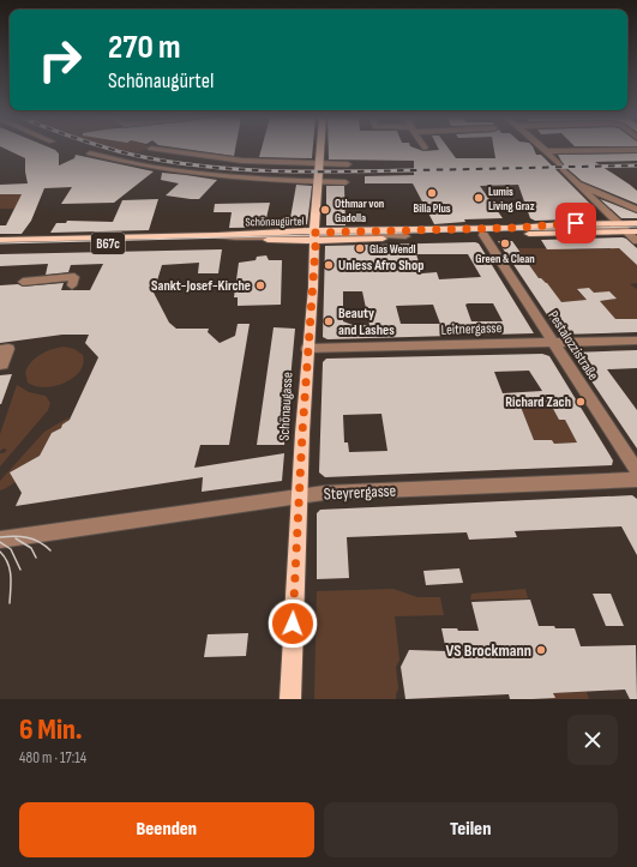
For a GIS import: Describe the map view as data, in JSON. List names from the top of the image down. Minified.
{"streets":{"main road":["Schönaugürtel","B67c","Schönaugasse"],"street":["Leitnergasse","Pestalozzistraße","Steyrergasse"]},"crossings":[["Schönaugürtel","Pestalozzistraße"],["Schönaugürtel","Schönaugasse"],["Leitnergasse","Pestalozzistraße"],["Leitnergasse","Schönaugasse"],["Schönaugasse","Steyrergasse"]],"places":["Billa Plus","Lumis Living Graz","Othmar von Gadolla","Green & Clean","Glas Wendl","Unless Afro Shop","Sankt-Josef-Kirche","Beauty and Lashes","Richard Zach","VS Brockmann"],"page":{"turn":["270 m","Schönaugürtel"],"heading":["6 Min.","480 m · 17:14"],"buttons":["Beenden","Teilen"]}}
